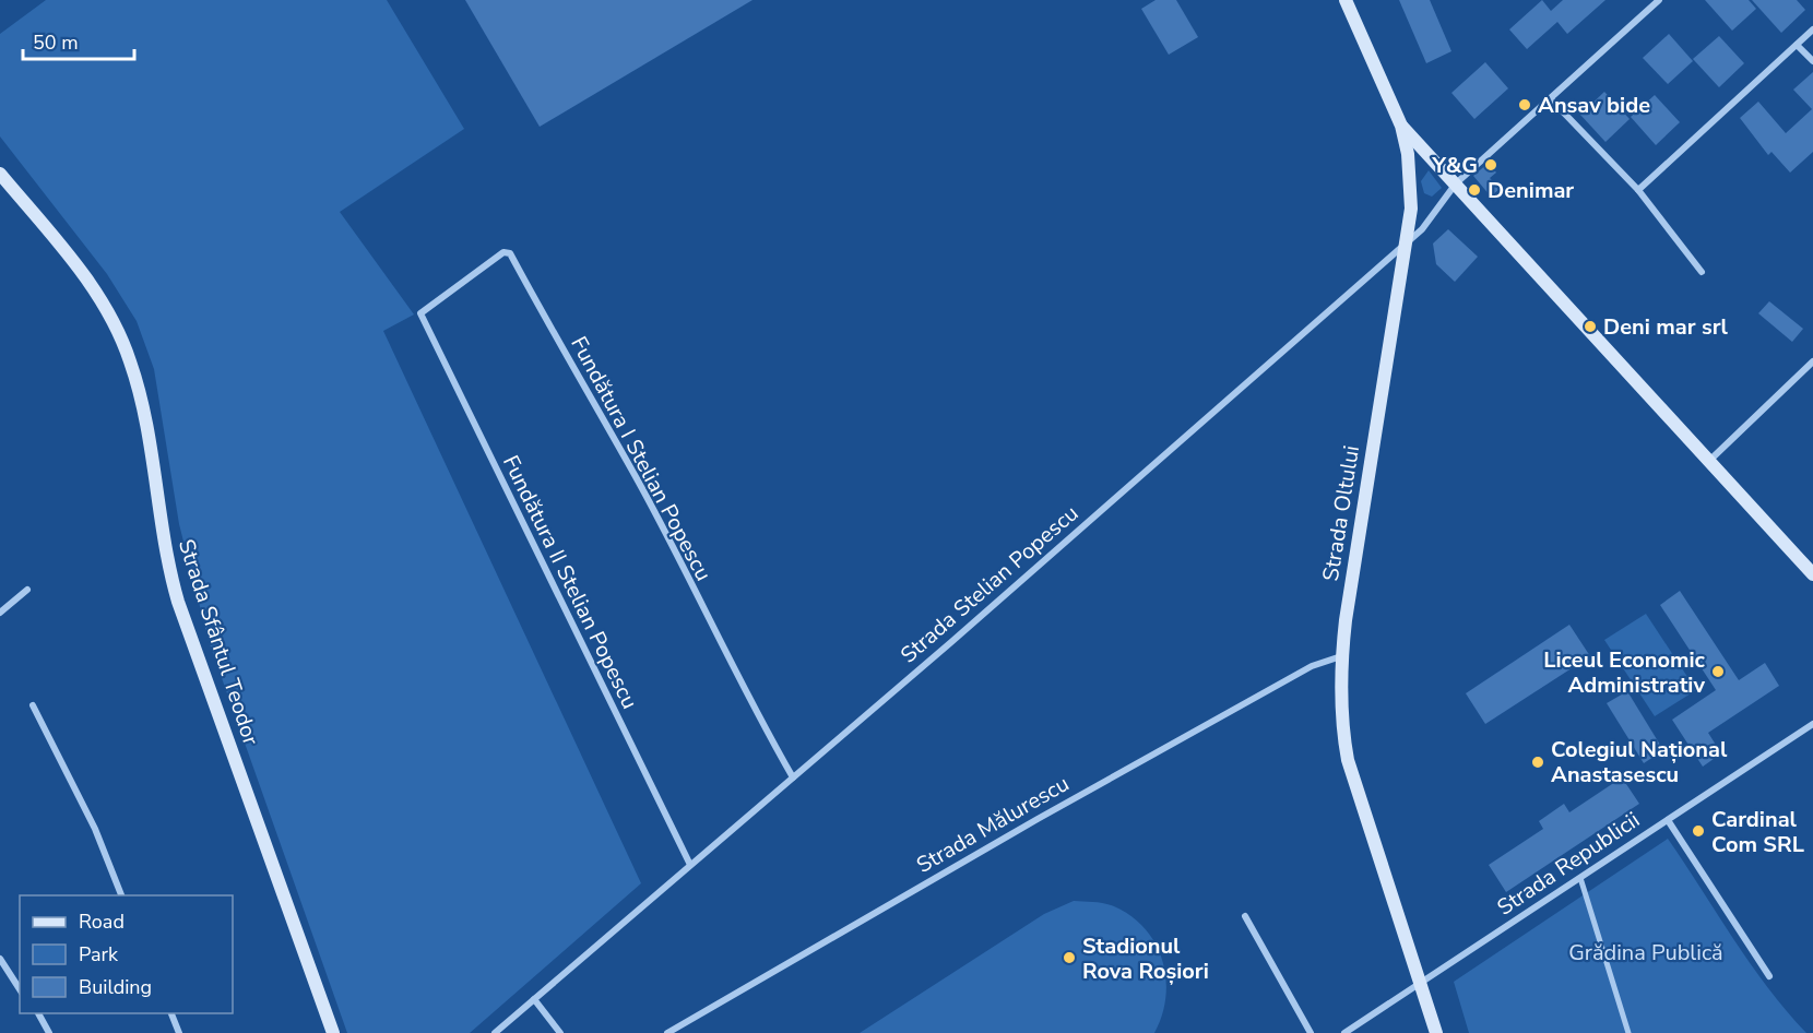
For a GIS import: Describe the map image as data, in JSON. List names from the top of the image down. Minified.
{"streets":{"main road":["Strada Oltului","Strada Sfântul Teodor"],"street":["Fundătura I Stelian Popescu","Fundătura II Stelian Popescu","Strada Stelian Popescu","Strada Mălurescu","Strada Republicii"]},"crossings":[["Fundătura I Stelian Popescu","Fundătura II Stelian Popescu"],["Fundătura I Stelian Popescu","Strada Stelian Popescu"],["Strada Oltului","Strada Stelian Popescu"],["Strada Oltului","Strada Mălurescu"],["Strada Oltului","Strada Republicii"],["Fundătura II Stelian Popescu","Strada Stelian Popescu"]],"parks":["Grădina Publică"],"places":["Ansav bide","Y&G","Denimar","Deni mar srl","Liceul Economic Administrativ","Colegiul Național Anastasescu","Cardinal Com SRL","Stadionul Rova Roșiori"],"legend":["Road","Park","Building"],"scale_bar":"50 m"}
